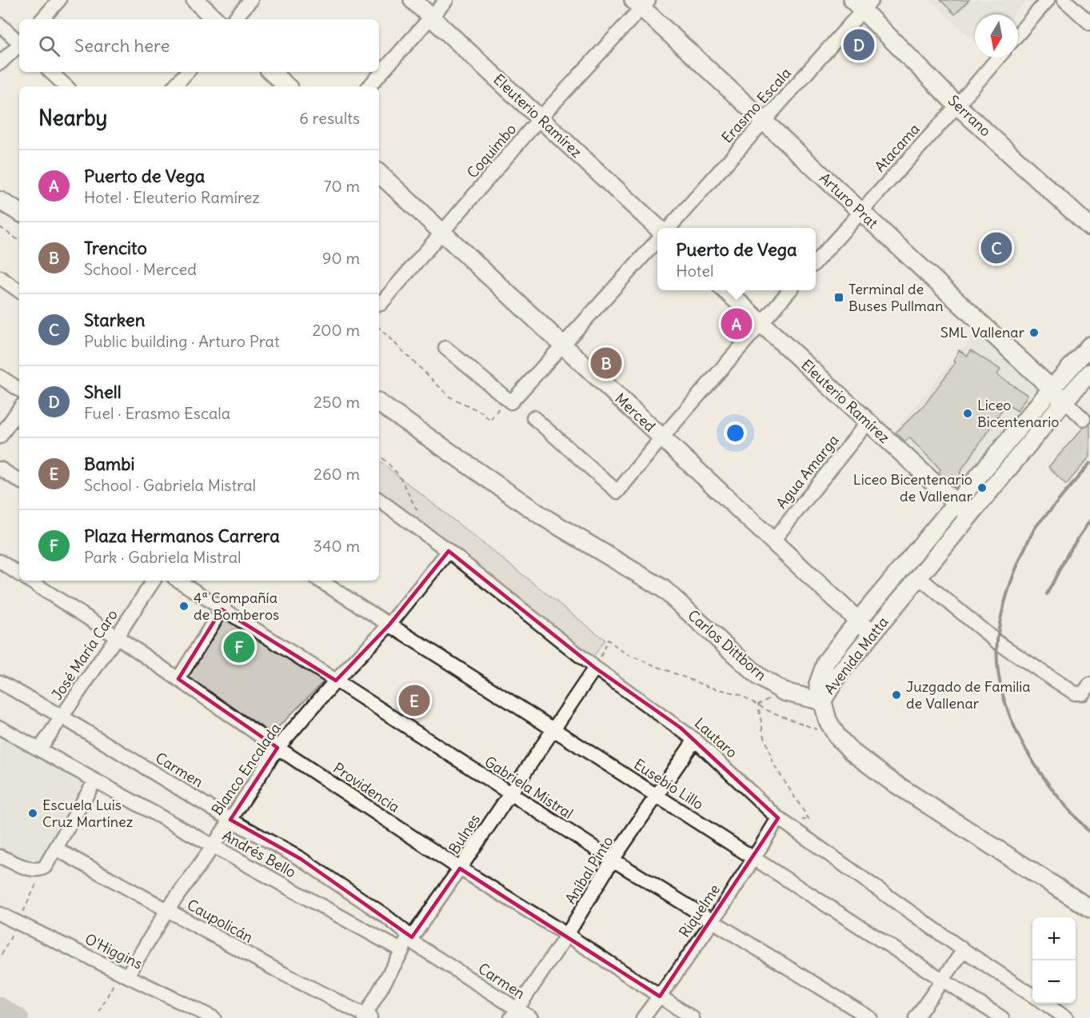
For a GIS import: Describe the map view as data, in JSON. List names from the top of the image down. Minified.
{"streets":{"main road":["Eleuterio Ramírez","Serrano","Arturo Prat","Merced","Carlos Dittborn","Avenida Matta"],"street":["Erasmo Escala","Atacama","Coquimbo","Agua Amarga","José María Caro","Lautaro","Blanco Encalada","Carmen","Eusebio Lillo","Providencia","Gabriela Mistral","Bulnes","Andrés Bello","Aníbal Pinto","Riquelme","Caupolicán","O'Higgins"]},"crossings":[["Erasmo Escala","Serrano"],["Erasmo Escala","Arturo Prat"],["Eleuterio Ramírez","Coquimbo"],["Eleuterio Ramírez","Agua Amarga"],["Eleuterio Ramírez","Avenida Matta"],["Serrano","Atacama"],["Atacama","Arturo Prat"],["Coquimbo","Arturo Prat"],["Coquimbo","Merced"],["Arturo Prat","Avenida Matta"],["Merced","Agua Amarga"],["Merced","Avenida Matta"],["Carlos Dittborn","Avenida Matta"],["José María Caro","Carmen"],["José María Caro","Providencia"],["José María Caro","Andrés Bello"],["Lautaro","Blanco Encalada"],["Lautaro","Bulnes"],["Lautaro","Aníbal Pinto"],["Lautaro","Riquelme"],["Blanco Encalada","Carmen"],["Blanco Encalada","Eusebio Lillo"],["Blanco Encalada","Providencia"],["Blanco Encalada","Gabriela Mistral"],["Blanco Encalada","Andrés Bello"],["Blanco Encalada","Caupolicán"],["Blanco Encalada","O'Higgins"],["Carmen","Bulnes"],["Carmen","Andrés Bello"],["Carmen","Aníbal Pinto"],["Eusebio Lillo","Bulnes"],["Eusebio Lillo","Aníbal Pinto"],["Eusebio Lillo","Riquelme"],["Providencia","Bulnes"],["Providencia","Aníbal Pinto"],["Providencia","Riquelme"],["Gabriela Mistral","Bulnes"],["Gabriela Mistral","Aníbal Pinto"],["Gabriela Mistral","Riquelme"],["Bulnes","Andrés Bello"],["Bulnes","Caupolicán"]],"places":{"transit":["Terminal de Buses Pullman"],"other":["SML Vallenar","Liceo Bicentenario","Liceo Bicentenario de Vallenar","4ª Compañía de Bomberos","Juzgado de Familia de Vallenar","Escuela Luis Cruz Martínez"]},"north":"bottom","page":{"search":"Search here","pins":["D","C","A","B","F","E"],"heading":["Nearby","6 results"],"list":[{"mark":"A","name":"Puerto de Vega","note":"Hotel · Eleuterio Ramírez","value":"70 m"},{"mark":"B","name":"Trencito","note":"School · Merced","value":"90 m"},{"mark":"C","name":"Starken","note":"Public building · Arturo Prat","value":"200 m"},{"mark":"D","name":"Shell","note":"Fuel · Erasmo Escala","value":"250 m"},{"mark":"E","name":"Bambi","note":"School · Gabriela Mistral","value":"260 m"},{"mark":"F","name":"Plaza Hermanos Carrera","note":"Park · Gabriela Mistral","value":"340 m"}],"popup":["Puerto de Vega","Hotel"],"map_buttons":["+","−"]}}
